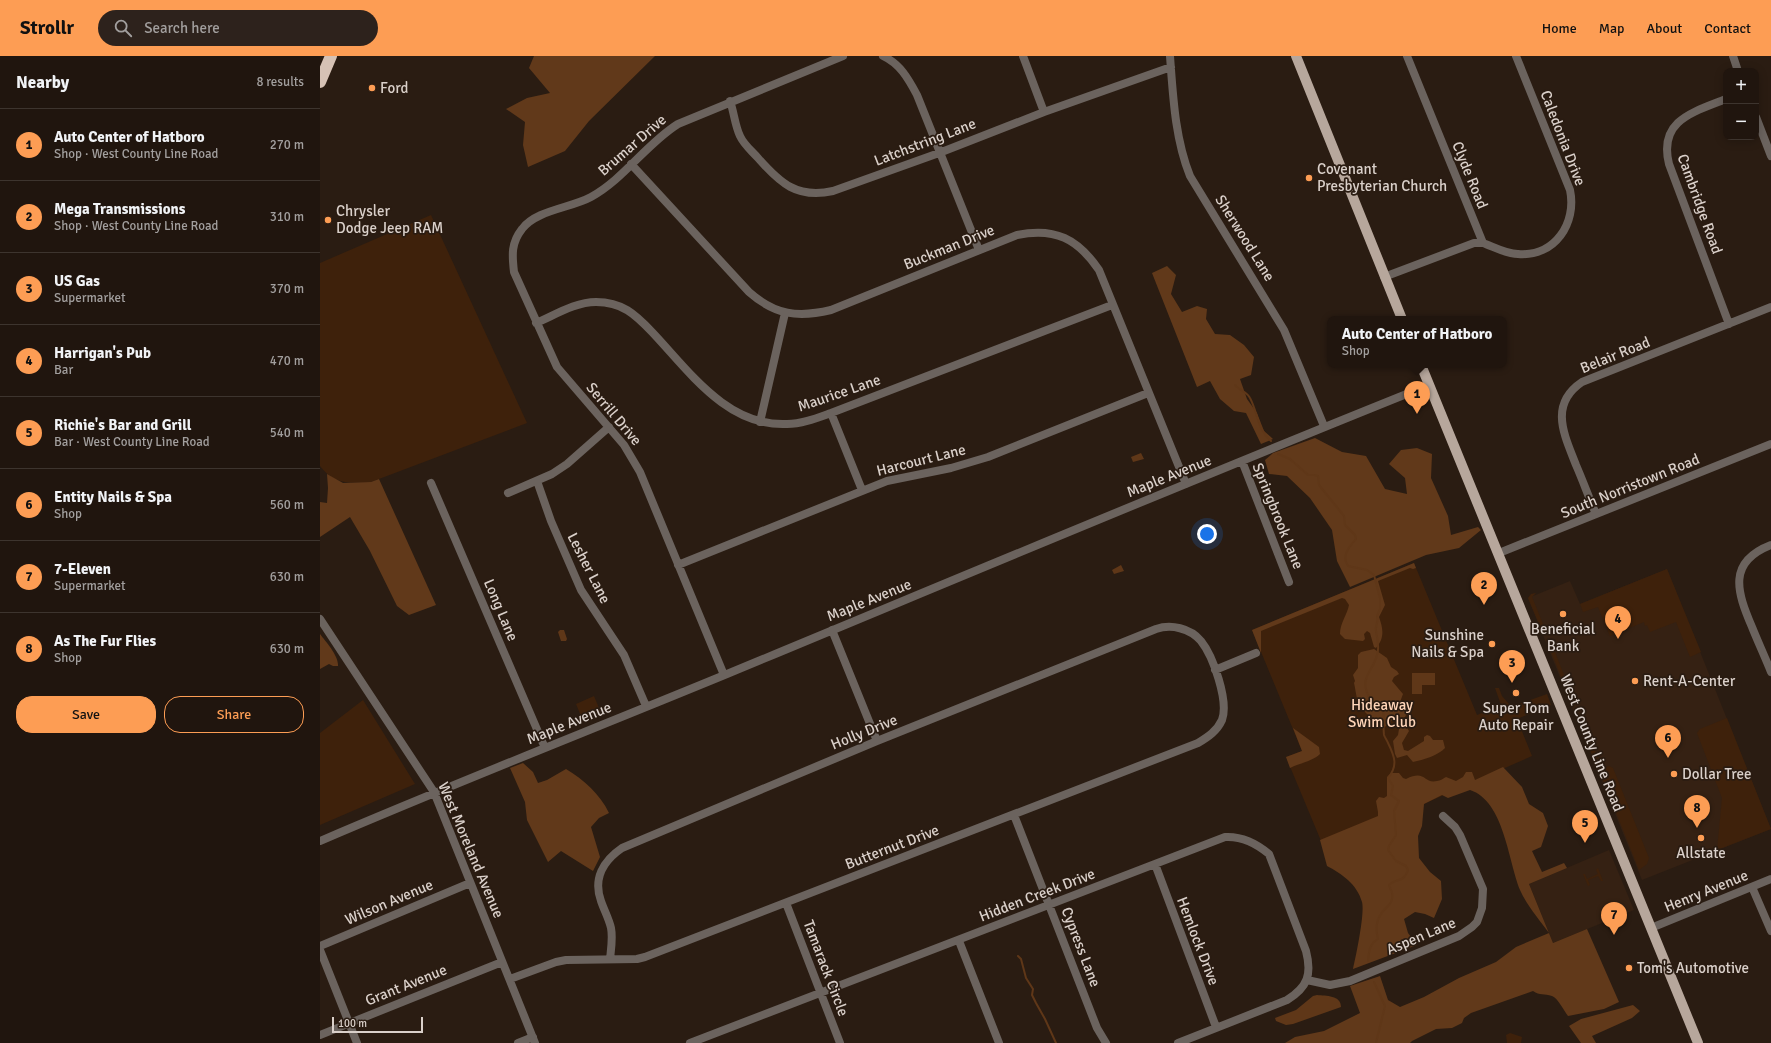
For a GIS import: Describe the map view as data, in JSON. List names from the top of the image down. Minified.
{"streets":{"main road":["West County Line Road"],"street":["Caledonia Drive","Latchstring Lane","Brumar Drive","Clyde Road","Cambridge Road","Sherwood Lane","Buckman Drive","Belair Road","Maurice Lane","Serrill Drive","Harcourt Lane","Maple Avenue","South Norristown Road","Springbrook Lane","Lesher Lane","Long Lane","Holly Drive","Butternut Drive","West Moreland Avenue","Henry Avenue","Hidden Creek Drive","Wilson Avenue","Aspen Lane","Hemlock Drive","Cypress Lane","Tamarack Circle","Grant Avenue"]},"crossings":[["Caledonia Drive","Clyde Road"],["Latchstring Lane","Brumar Drive"],["Latchstring Lane","Sherwood Lane"],["Brumar Drive","Buckman Drive"],["Brumar Drive","Serrill Drive"],["Cambridge Road","Belair Road"],["Sherwood Lane","Maple Avenue"],["Buckman Drive","Maurice Lane"],["Buckman Drive","Harcourt Lane"],["Buckman Drive","Maple Avenue"],["Belair Road","South Norristown Road"],["Maurice Lane","Serrill Drive"],["Serrill Drive","Harcourt Lane"],["Serrill Drive","Maple Avenue"],["Maple Avenue","Springbrook Lane"],["Maple Avenue","Lesher Lane"],["Maple Avenue","Long Lane"],["Maple Avenue","West County Line Road"],["Maple Avenue","West Moreland Avenue"],["South Norristown Road","West County Line Road"],["Holly Drive","Butternut Drive"],["West County Line Road","Henry Avenue"],["Butternut Drive","West Moreland Avenue"],["Butternut Drive","Cypress Lane"],["Butternut Drive","Tamarack Circle"],["West Moreland Avenue","Wilson Avenue"],["West Moreland Avenue","Grant Avenue"],["Hidden Creek Drive","Aspen Lane"],["Hidden Creek Drive","Hemlock Drive"],["Hidden Creek Drive","Cypress Lane"],["Hidden Creek Drive","Tamarack Circle"]],"parks":["Hideaway Swim Club"],"places":["Ford","Covenant Presbyterian Church","Chrysler Dodge Jeep RAM","Beneficial Bank","Sunshine Nails & Spa","Rent-A-Center","Super Tom Auto Repair","Dollar Tree","Allstate","Tom's Automotive"],"scale_bar":"100 m","page":{"header":"Strollr","search":"Search here","nav":["Home","Map","About","Contact"],"heading":["Nearby","8 results"],"map_buttons":["+","−"],"list":[{"mark":"1","name":"Auto Center of Hatboro","note":"Shop · West County Line Road","value":"270 m"},{"mark":"2","name":"Mega Transmissions","note":"Shop · West County Line Road","value":"310 m"},{"mark":"3","name":"US Gas","note":"Supermarket","value":"370 m"},{"mark":"4","name":"Harrigan's Pub","note":"Bar","value":"470 m"},{"mark":"5","name":"Richie's Bar and Grill","note":"Bar · West County Line Road","value":"540 m"},{"mark":"6","name":"Entity Nails & Spa","note":"Shop","value":"560 m"},{"mark":"7","name":"7-Eleven","note":"Supermarket","value":"630 m"},{"mark":"8","name":"As The Fur Flies","note":"Shop","value":"630 m"}],"popup":["Auto Center of Hatboro","Shop"],"pins":["1","2","4","3","6","8","5","7"],"buttons":["Save","Share"],"scale":"100 m"}}
